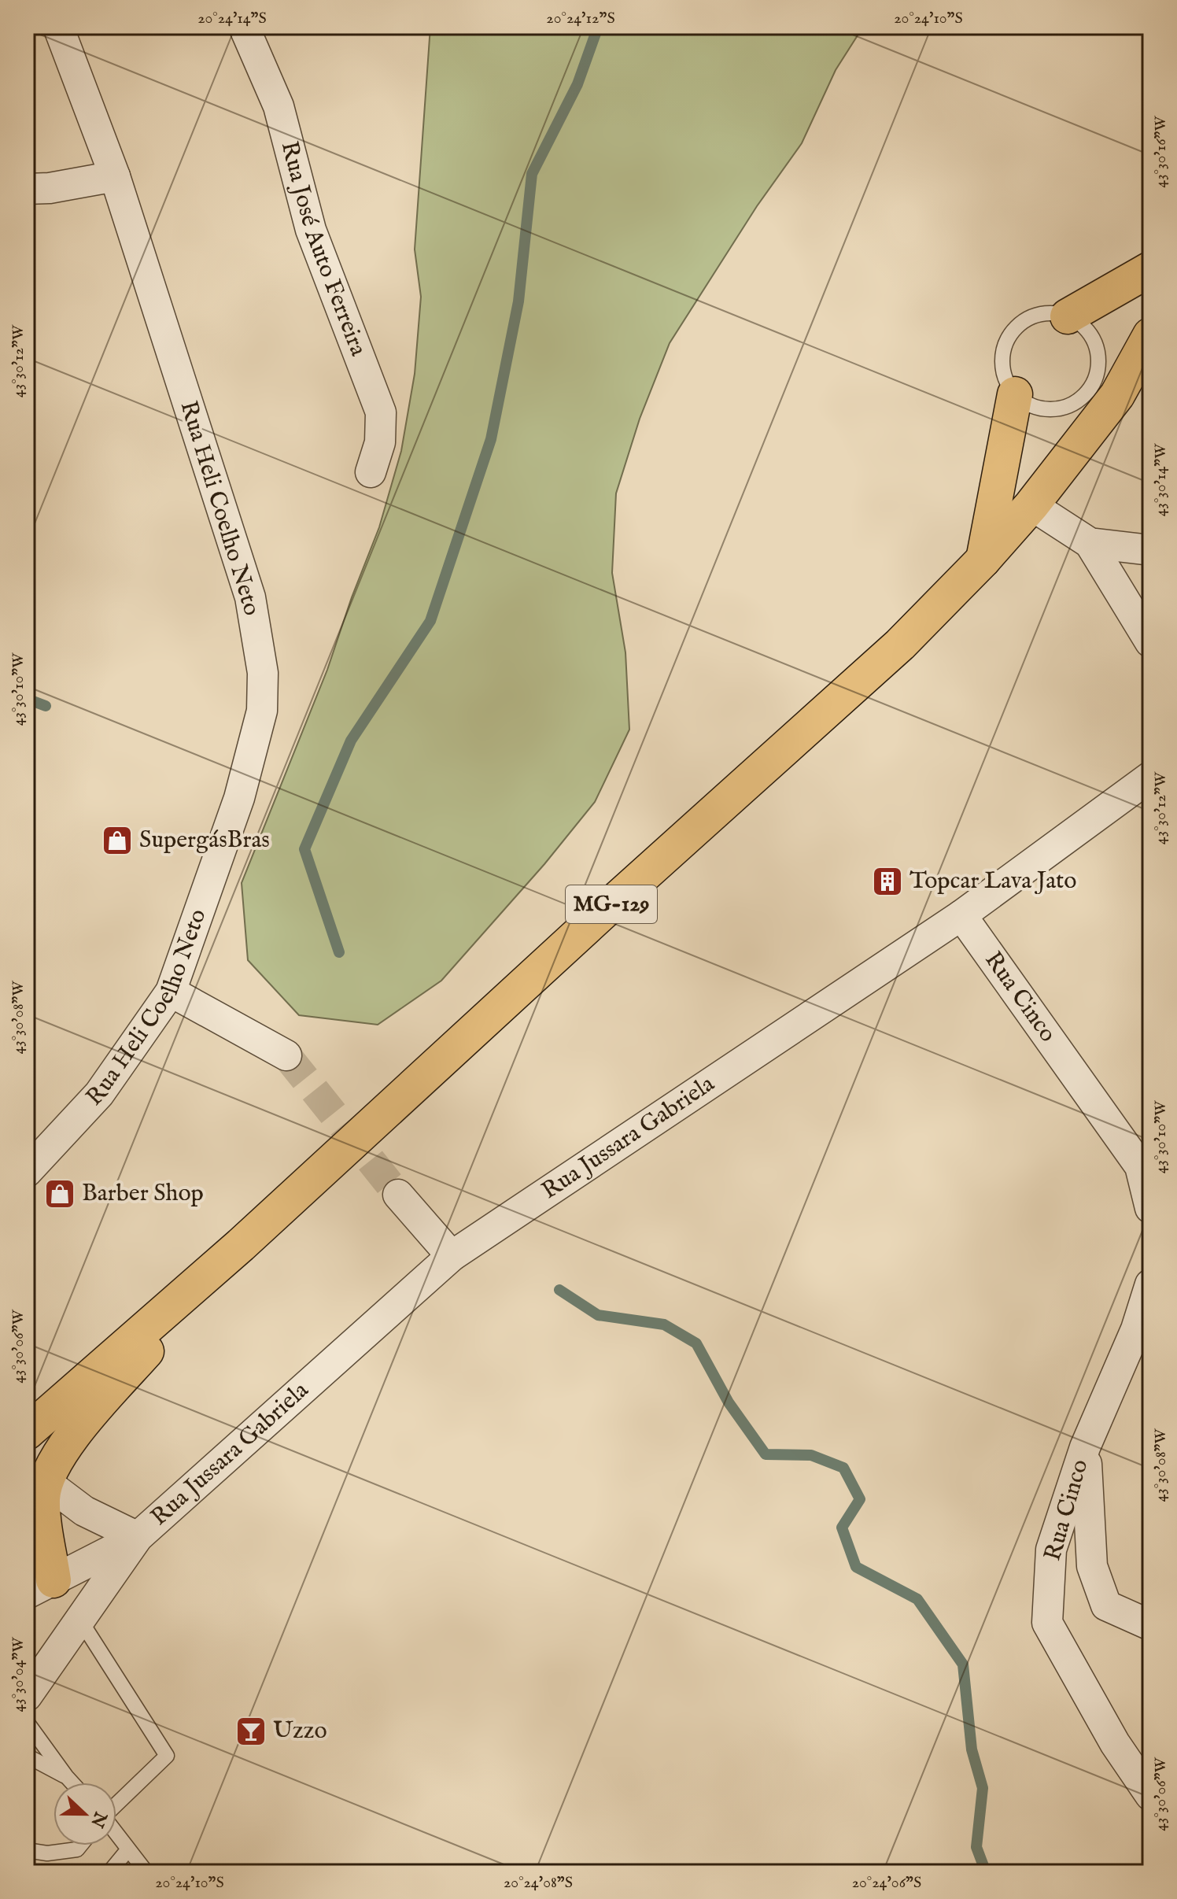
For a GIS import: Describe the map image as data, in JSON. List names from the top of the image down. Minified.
{"streets":{"main road":["MG-129"],"street":["Rua José Auto Ferreira","Rua Heli Coelho Neto","Rua Cinco","Rua Jussara Gabriela"]},"crossings":[["Rua Cinco","Rua Jussara Gabriela"]],"places":{"shop":["SupergásBras","Barber Shop"],"building":["Topcar Lava Jato"],"bar":["Uzzo"]},"north":"right","coordinates":["20°24'14\"S","20°24'12\"S","20°24'10\"S","43°30'16\"W","43°30'12\"W","43°30'14\"W","43°30'10\"W","43°30'08\"W","43°30'06\"W","43°30'04\"W","20°24'08\"S","20°24'06\"S"]}
